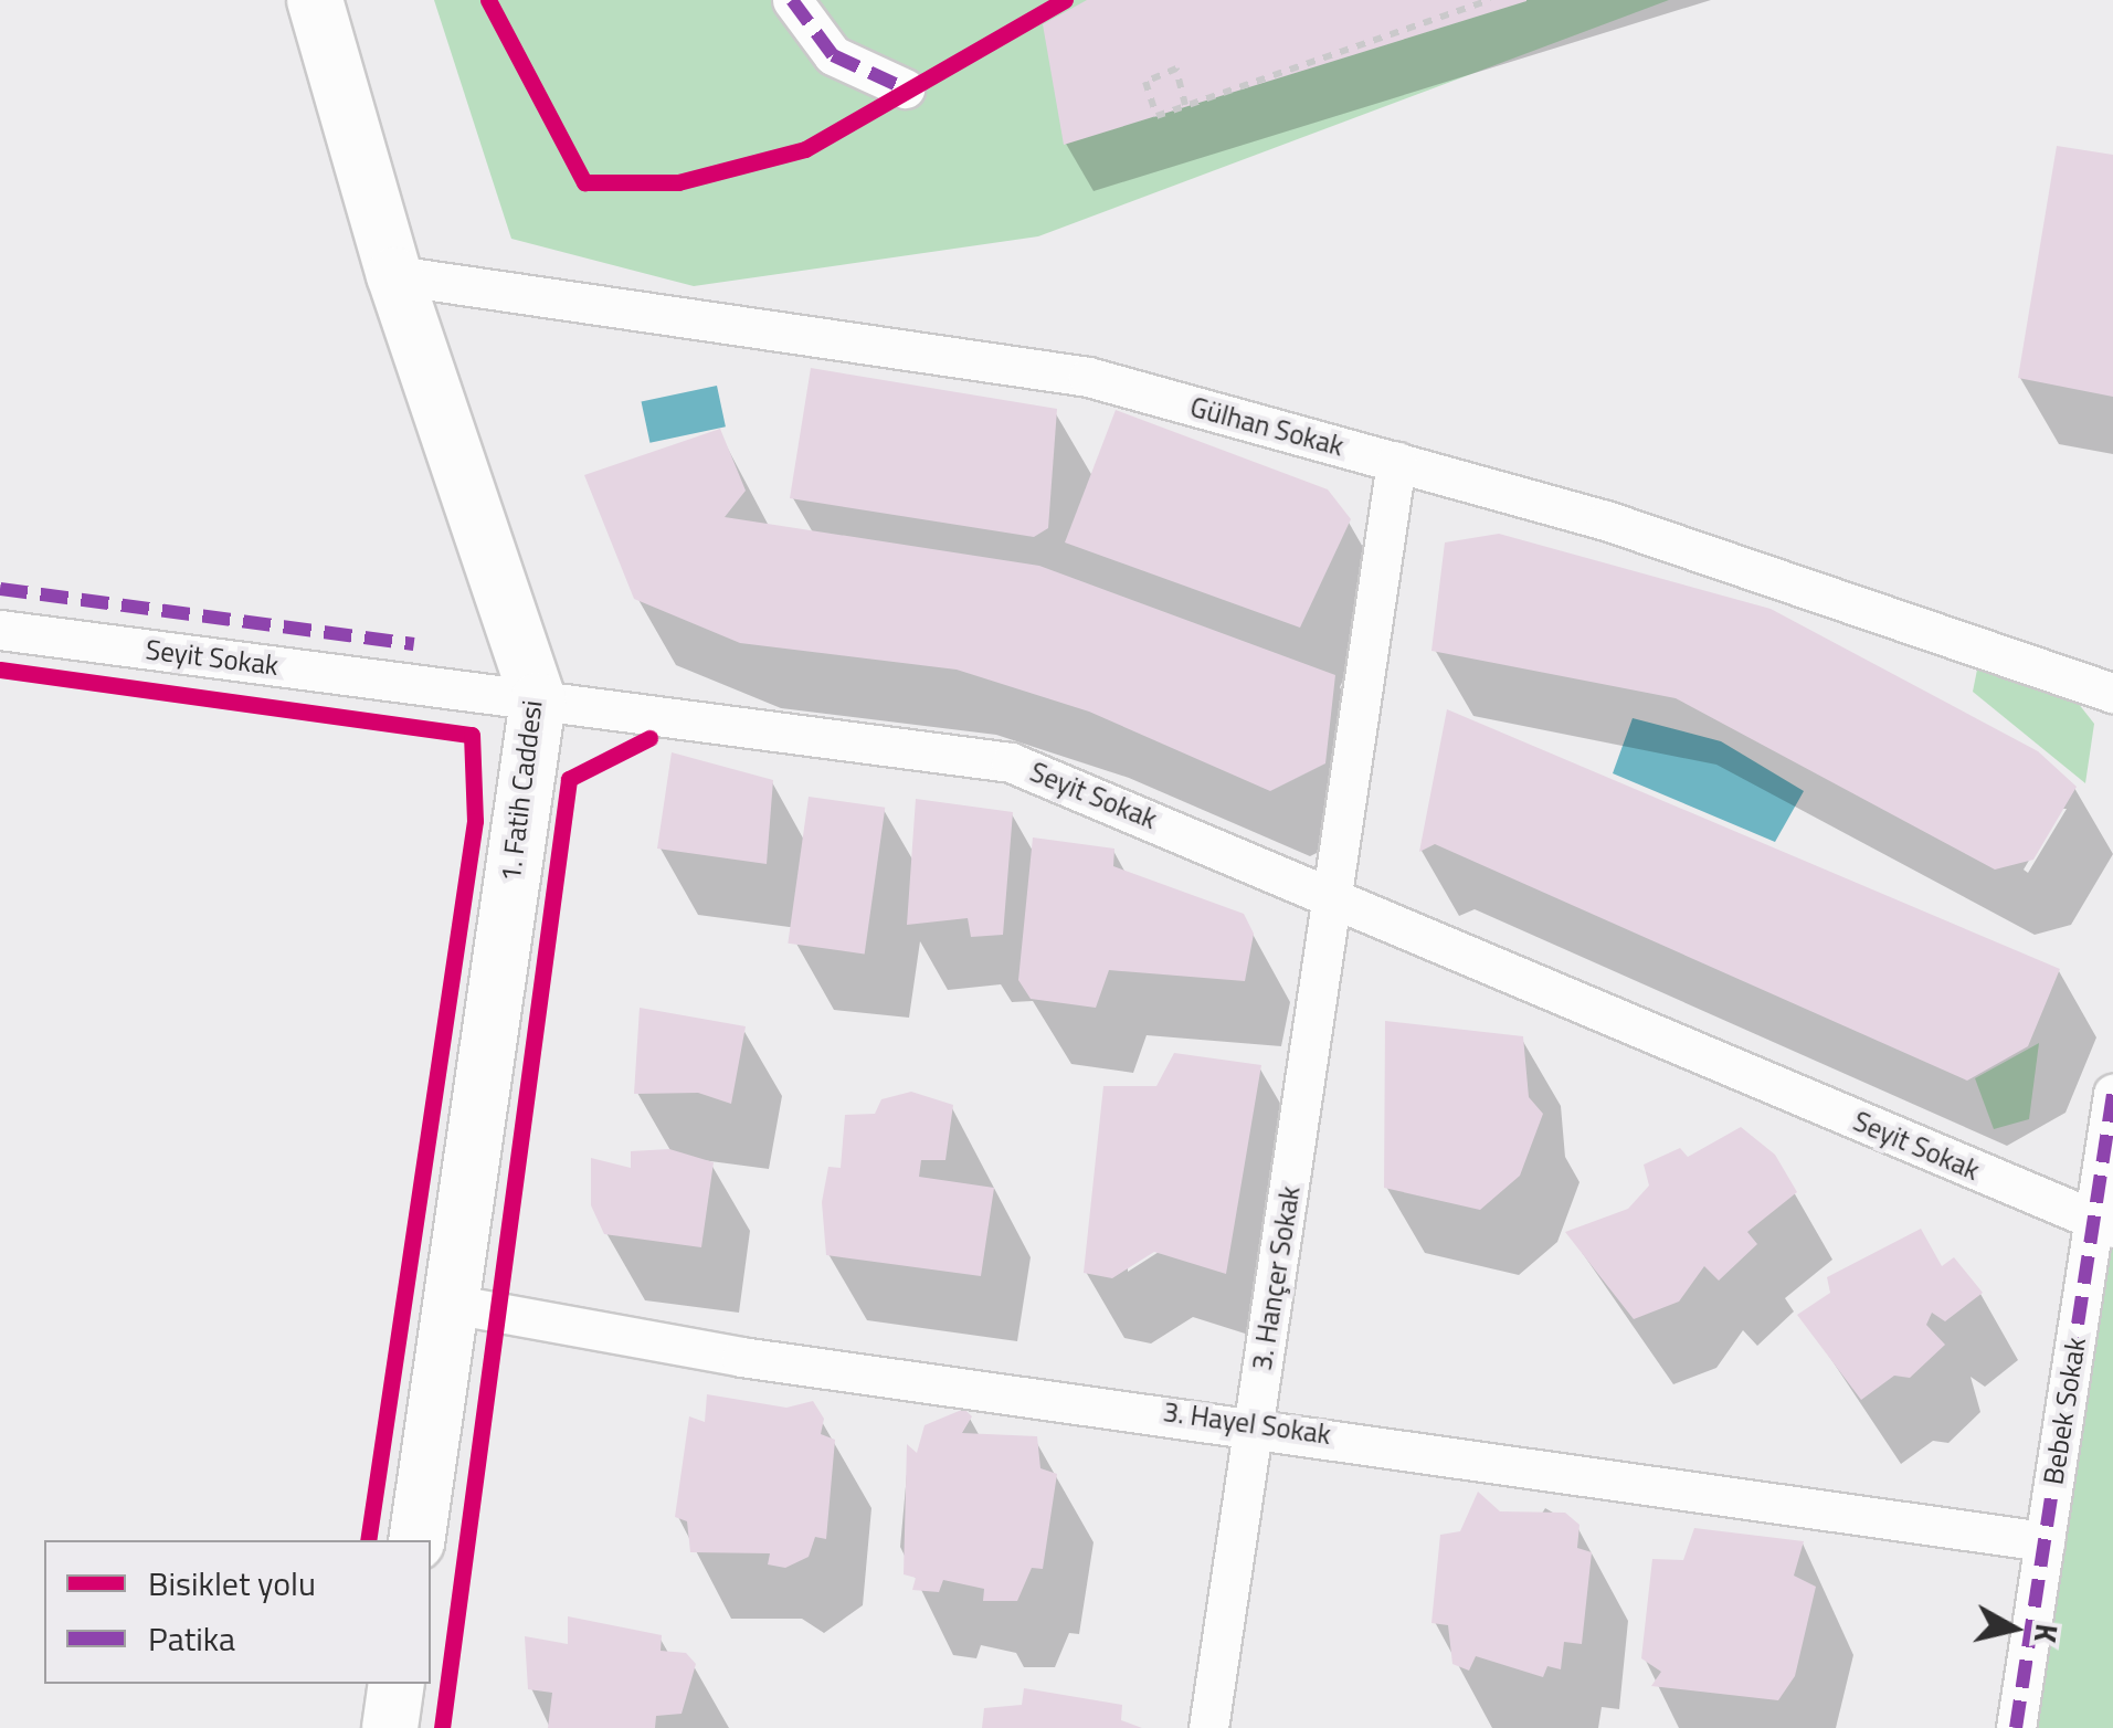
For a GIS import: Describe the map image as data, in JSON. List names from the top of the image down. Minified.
{"streets":{"street":["Gülhan Sokak","Seyit Sokak","1. Fatih Caddesi","3. Hançer Sokak","Bebek Sokak","3. Hayel Sokak"]},"crossings":[["Gülhan Sokak","1. Fatih Caddesi"],["Gülhan Sokak","3. Hançer Sokak"],["Seyit Sokak","1. Fatih Caddesi"],["Seyit Sokak","3. Hançer Sokak"],["Seyit Sokak","Bebek Sokak"],["1. Fatih Caddesi","3. Hayel Sokak"],["3. Hançer Sokak","3. Hayel Sokak"],["Bebek Sokak","3. Hayel Sokak"]],"legend":["Bisiklet yolu","Patika"],"north":"right"}
